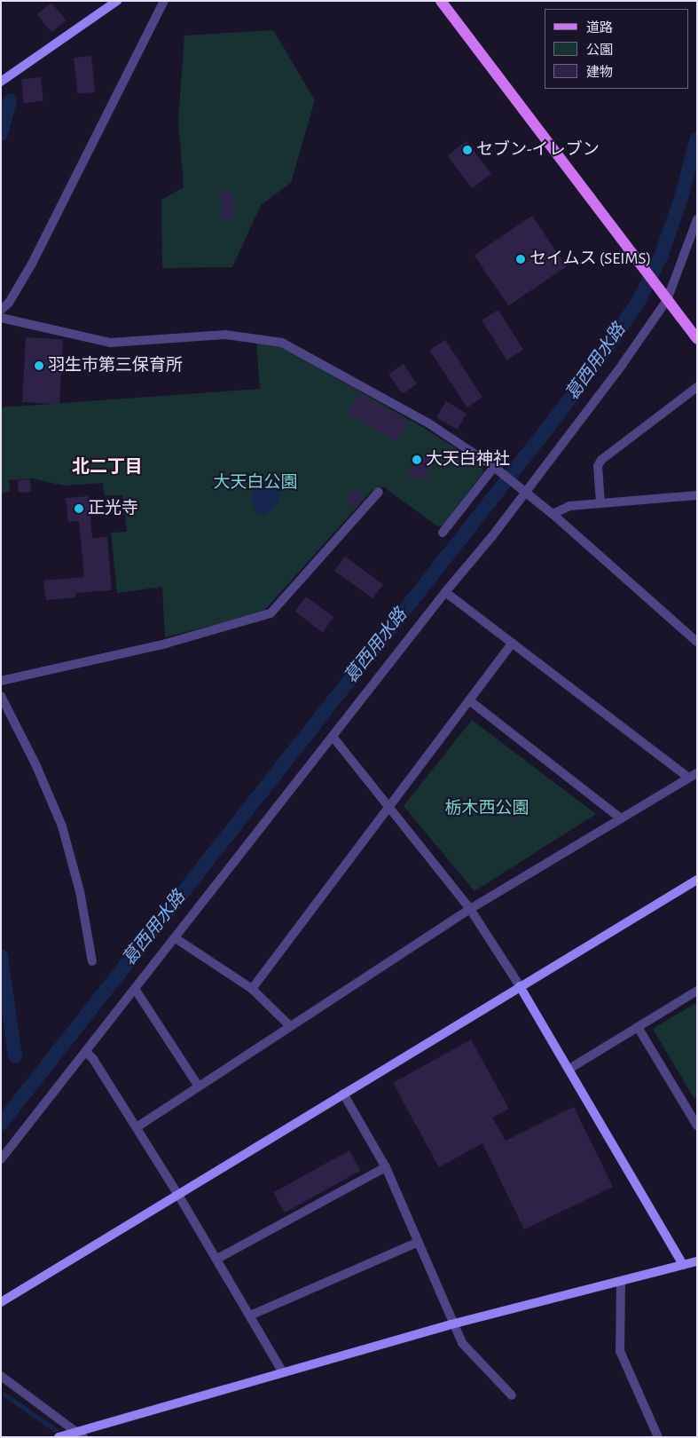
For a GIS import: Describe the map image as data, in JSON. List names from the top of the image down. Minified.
{"districts":["北二丁目"],"water":["葛西用水路"],"parks":["大天白公園","栃木西公園"],"places":["セブン-イレブン","セイムス (SEIMS)","羽生市第三保育所","大天白神社","正光寺"],"legend":["道路","公園","建物"]}
